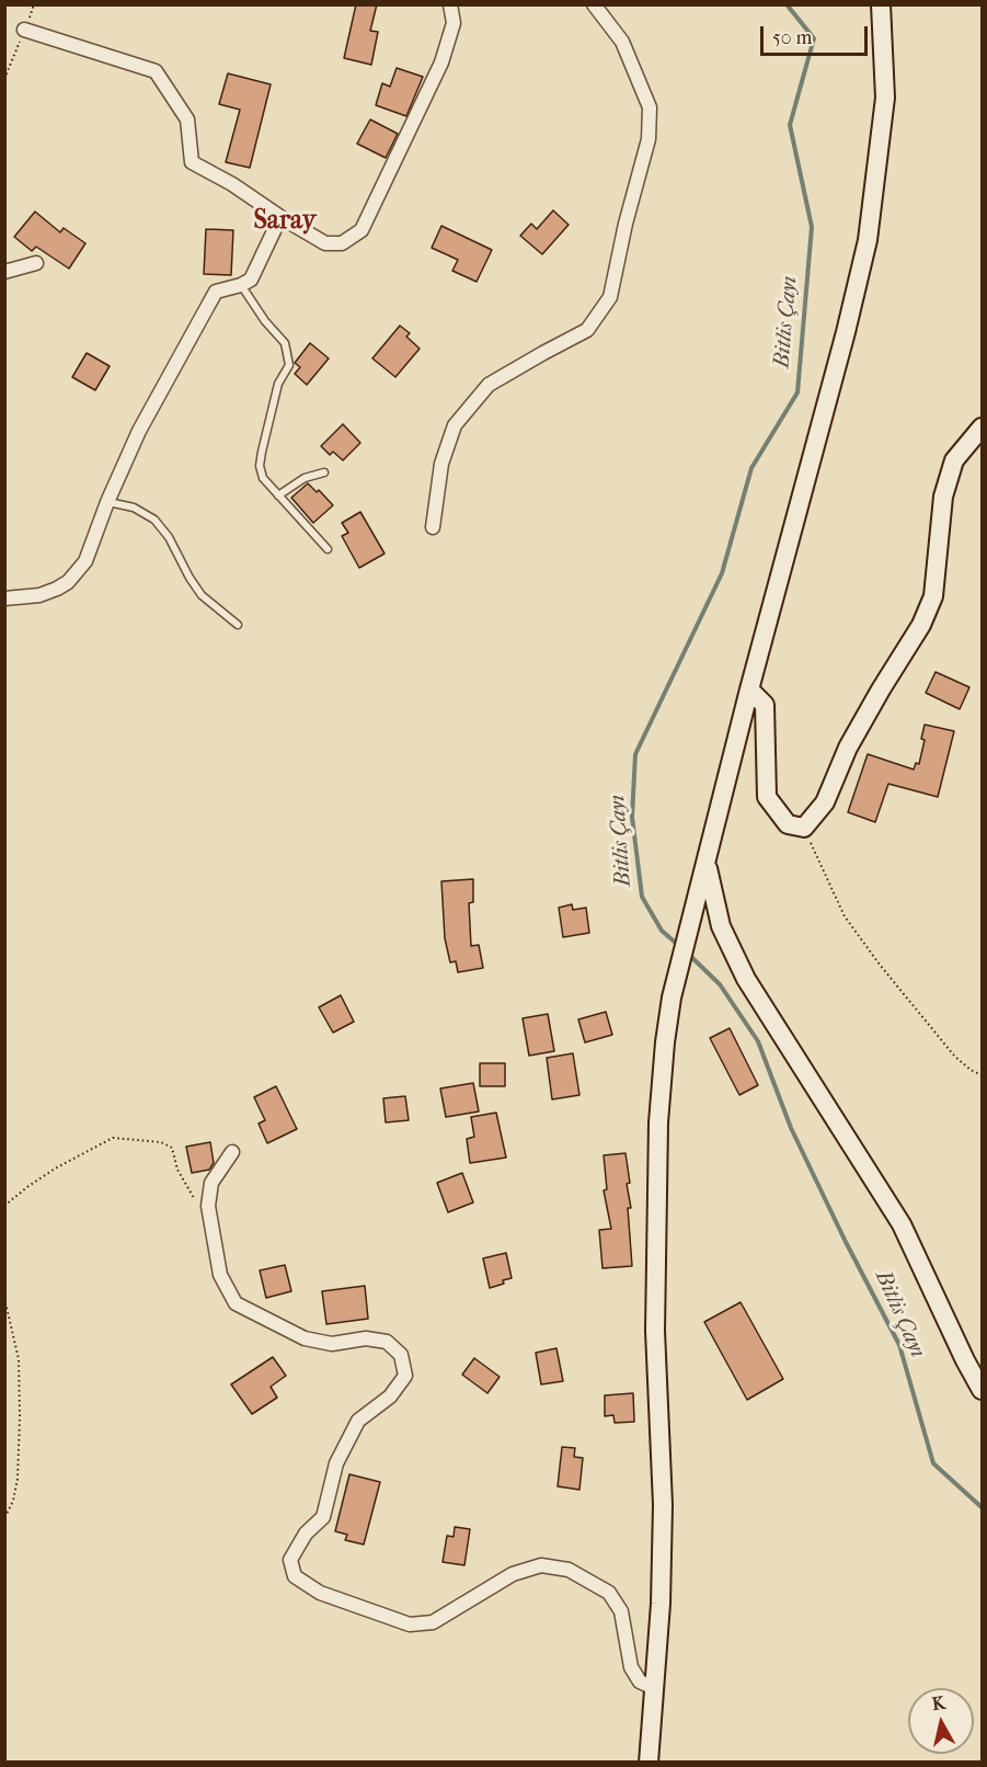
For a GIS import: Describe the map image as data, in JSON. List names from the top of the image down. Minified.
{"districts":["Saray"],"water":["Bitlis Çayı"],"scale_bar":"50 m","north":"top"}
